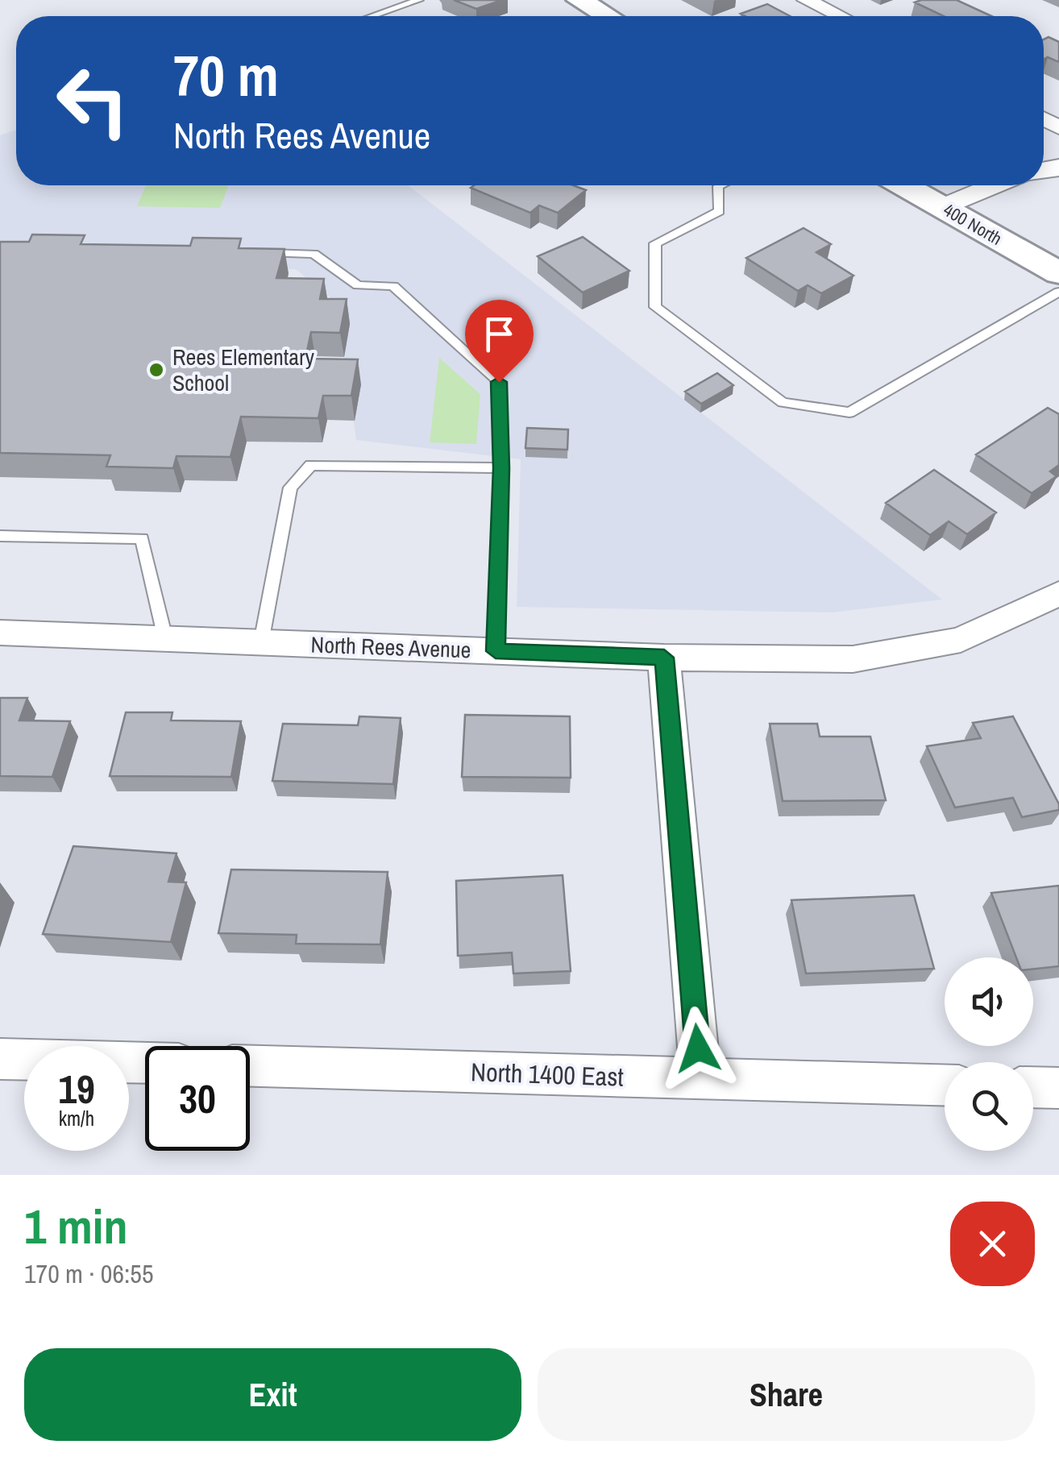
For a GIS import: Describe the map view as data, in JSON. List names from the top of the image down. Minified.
{"streets":{"main road":["400 North"],"street":["North Rees Avenue","North 1400 East"]},"places":["Rees Elementary School"],"page":{"turn":["70 m","North Rees Avenue"],"speed":"19 km/h","limit":"30","heading":["1 min","170 m · 06:55"],"buttons":["Exit","Share"]}}
